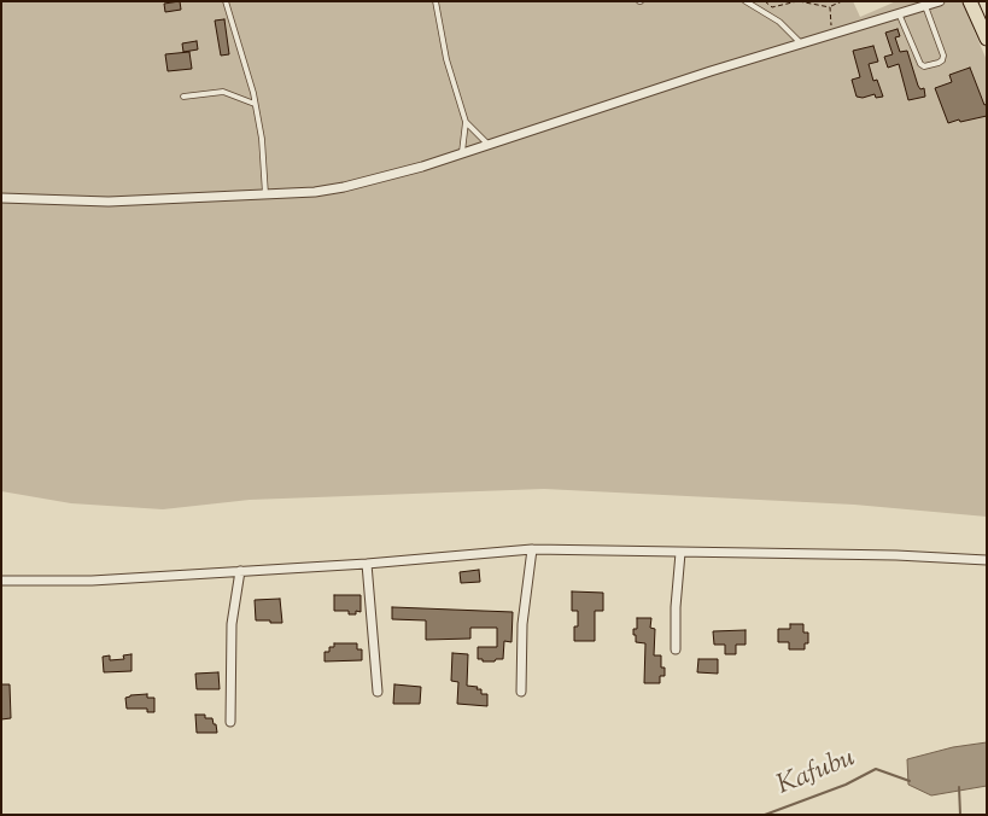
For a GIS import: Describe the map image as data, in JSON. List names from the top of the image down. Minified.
{"water":["Kafubu"]}
